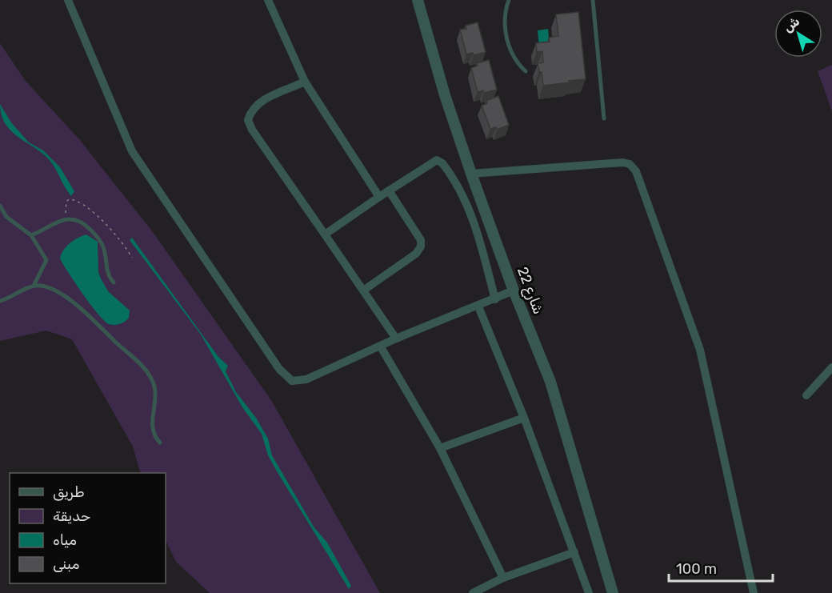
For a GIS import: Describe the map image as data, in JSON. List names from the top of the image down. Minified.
{"streets":{"street":["شارع 22"]},"legend":["طريق","حديقة","مياه","مبنى"],"scale_bar":"100 m","north":"top left"}
